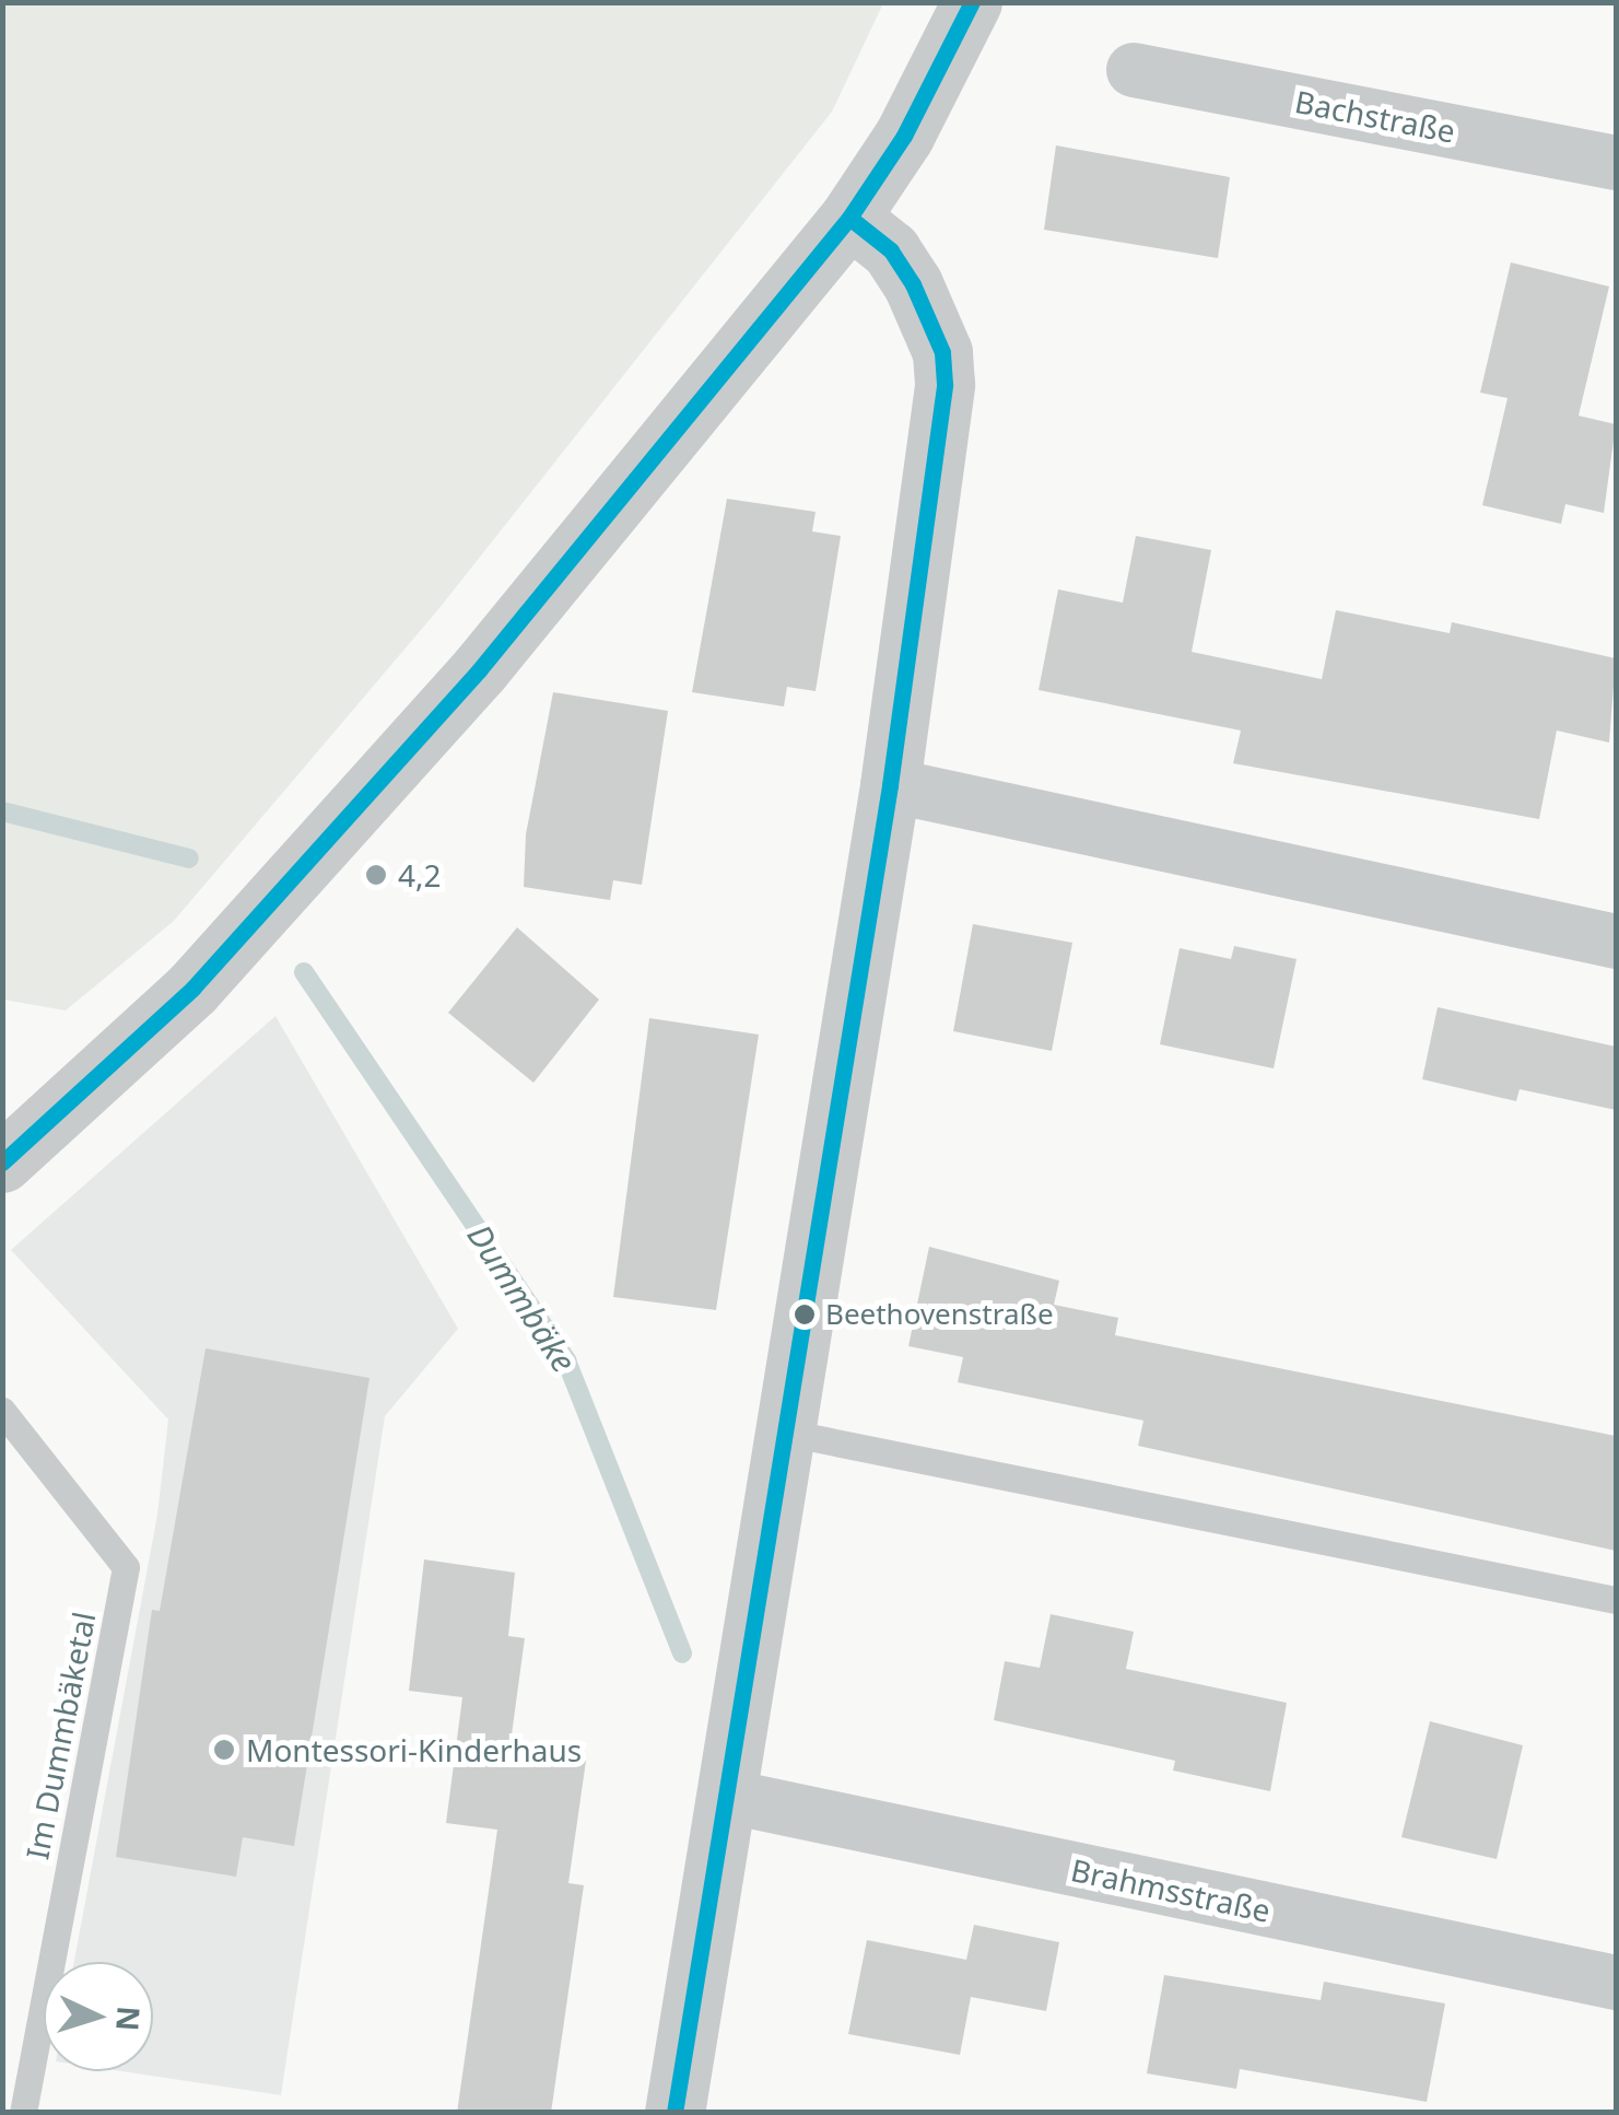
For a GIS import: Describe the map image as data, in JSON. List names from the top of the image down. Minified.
{"streets":{"street":["Bachstraße","Brahmsstraße"],"lane":["Im Dummbäketal"]},"water":["Dummbäke"],"places":["4,2","Beethovenstraße","Montessori-Kinderhaus"],"north":"right"}
